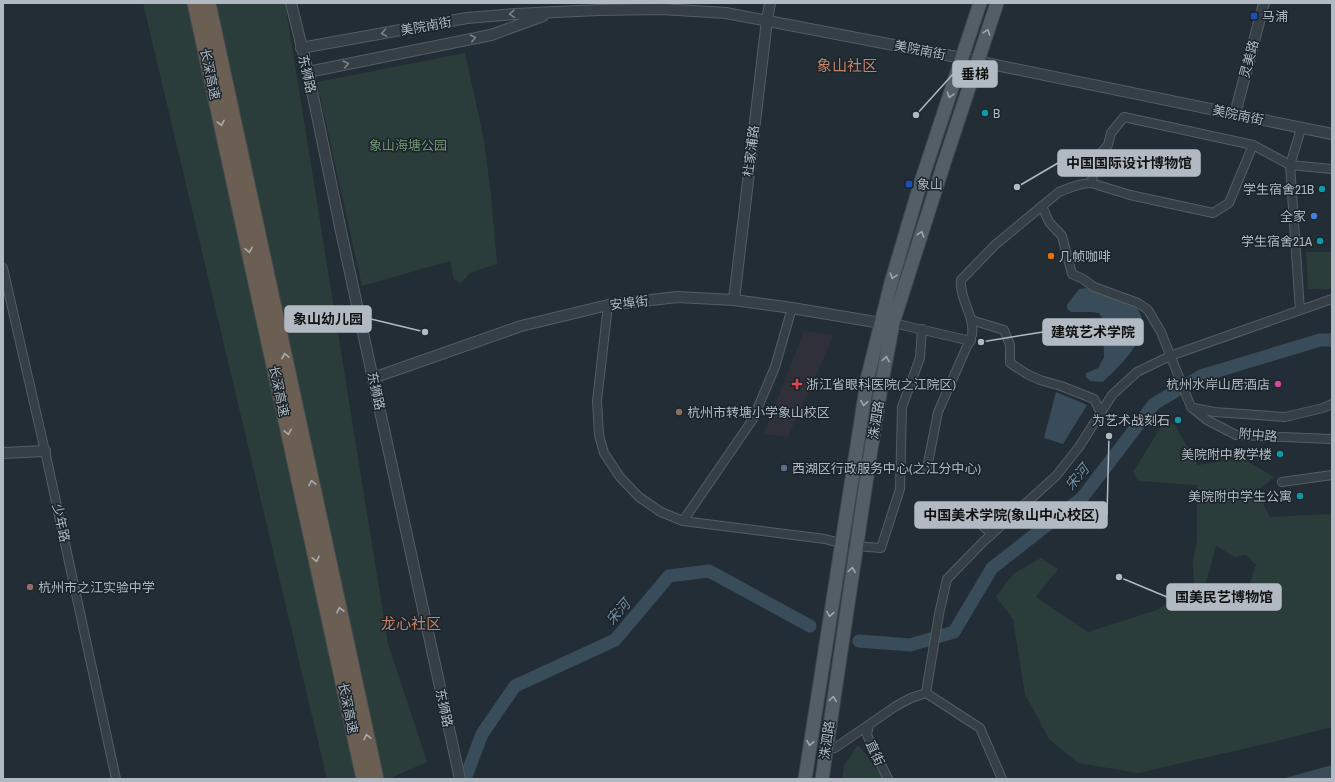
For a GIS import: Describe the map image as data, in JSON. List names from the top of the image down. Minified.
{"streets":{"highway":["长深高速"],"main road":["洙泗路"],"street":["美院南街","灵美路","东狮路","杜家浦路","安埠街","附中路","少年路","直街"]},"crossings":[["美院南街","灵美路"],["美院南街","东狮路"],["美院南街","杜家浦路"],["美院南街","洙泗路"],["东狮路","安埠街"],["杜家浦路","安埠街"],["安埠街","洙泗路"]],"districts":["象山社区","龙心社区"],"water":["宋河"],"parks":["象山海塘公园"],"places":{"transit":["马浦","象山"],"other":["B","垂梯","中国国际设计博物馆","学生宿舍21B","全家","学生宿舍21A","几帧咖啡","象山幼儿园","建筑艺术学院","杭州水岸山居酒店","杭州市转塘小学象山校区","为艺术战刻石","中国美术学院(象山中心校区)","美院附中教学楼","西湖区行政服务中心(之江分中心)","美院附中学生公寓","国美民艺博物馆","杭州市之江实验中学"],"health":["浙江省眼科医院(之江院区)"]}}
